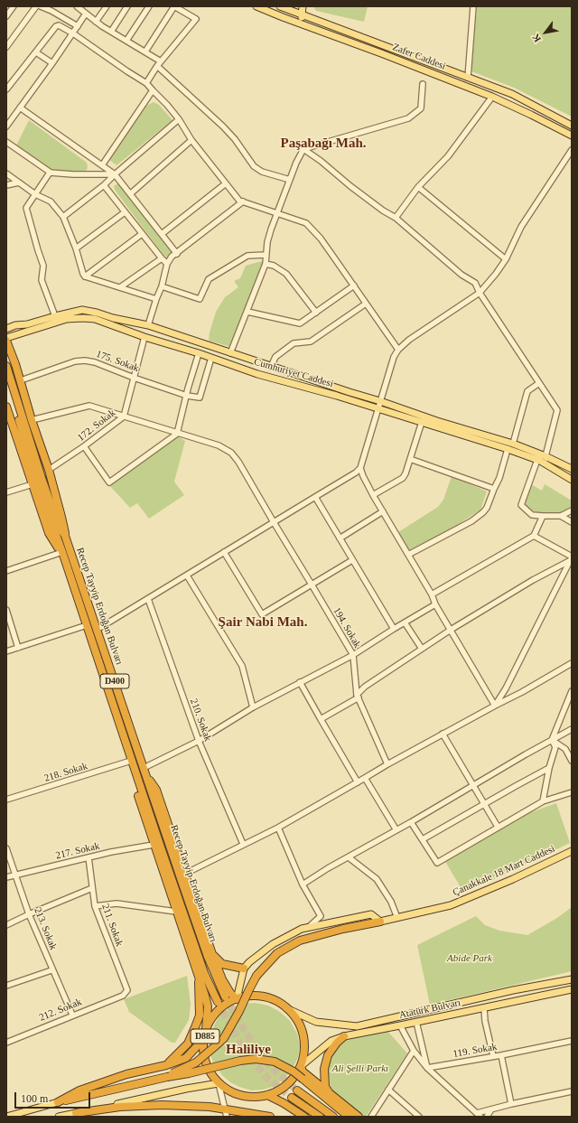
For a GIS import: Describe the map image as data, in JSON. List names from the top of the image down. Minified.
{"streets":{"highway":["Recep Tayyip Erdoğan Bulvarı","D400","D885"],"main road":["Zafer Caddesi","Cumhuriyet Caddesi","Çanakkale 18 Mart Caddesi","Atatürk Bulvarı"],"street":["175. Sokak","172. Sokak","194. Sokak","210. Sokak","218. Sokak","217. Sokak","211. Sokak","213. Sokak","212. Sokak","119. Sokak"]},"crossings":[["175. Sokak","172. Sokak"],["Cumhuriyet Caddesi","172. Sokak"],["172. Sokak","194. Sokak"],["Recep Tayyip Erdoğan Bulvarı","218. Sokak"],["217. Sokak","211. Sokak"],["217. Sokak","213. Sokak"],["211. Sokak","212. Sokak"],["213. Sokak","212. Sokak"],["Atatürk Bulvarı","D885"]],"districts":["Paşabağı Mah.","Şair Nabi Mah.","Haliliye"],"parks":["Abide Park","Ali Şelli Parkı"],"scale_bar":"100 m","north":"bottom left"}
